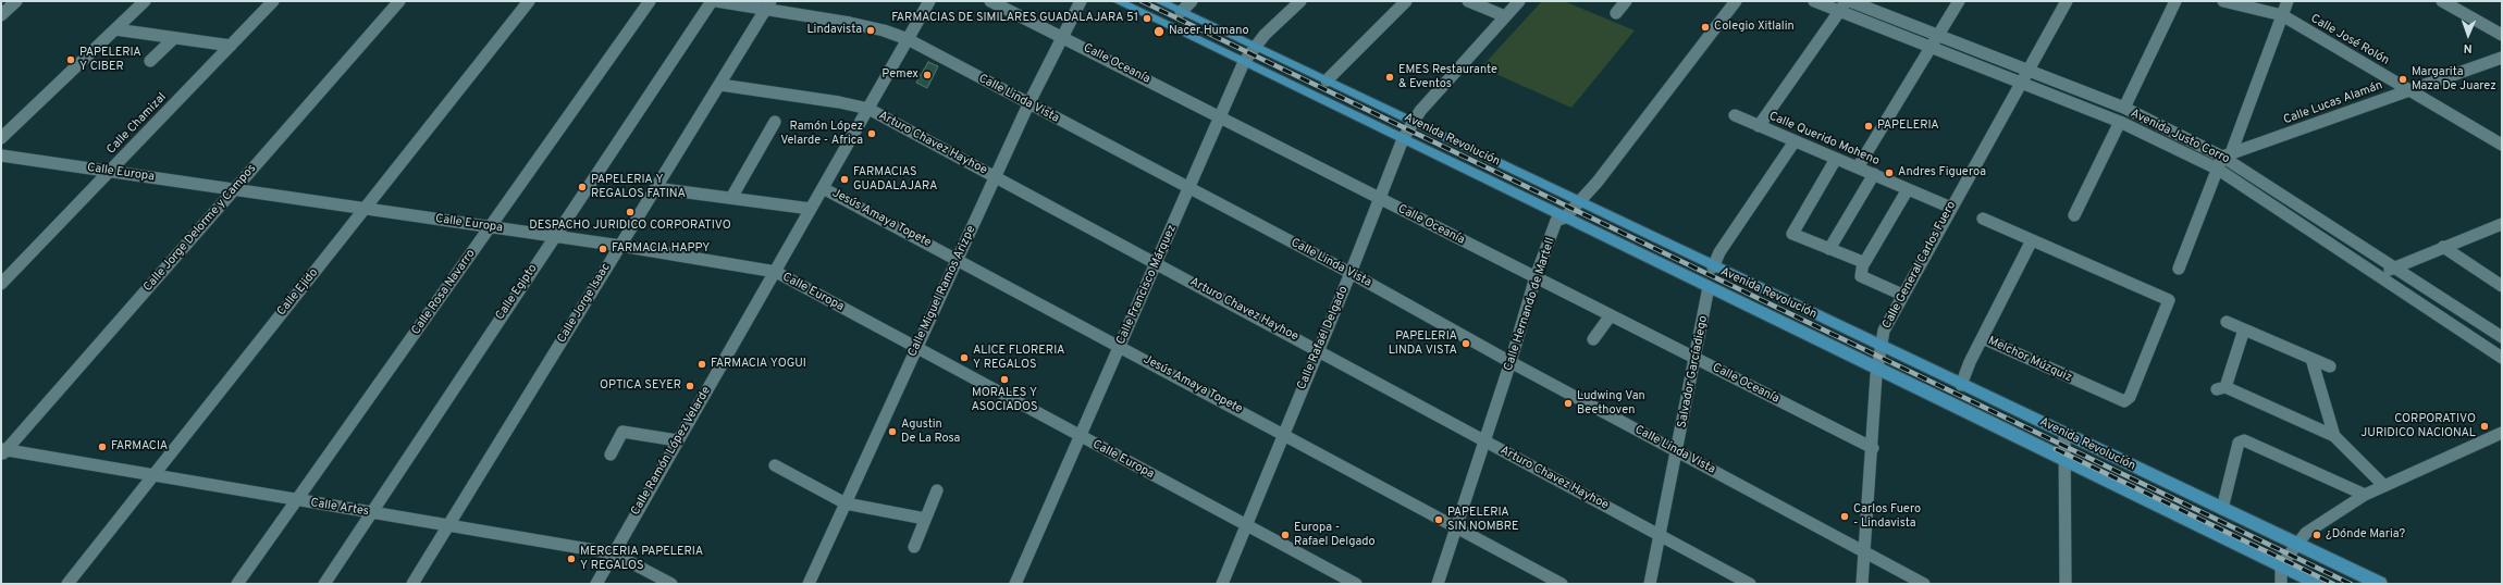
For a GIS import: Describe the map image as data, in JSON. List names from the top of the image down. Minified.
{"streets":{"main road":["Avenida Revolución"],"street":["Calle José Rolón","Calle Oceanía","Calle Linda Vista","Calle Lucas Alamán","Calle Chamizal","Avenida Justo Corro","Calle Querido Moheno","Arturo Chavez Hayhoe","Calle Europa","Jesús Amaya Topete","Calle Jorge Delorme y Campos","Calle General Carlos Fuero","Calle Francisco Márquez","Calle Miguel Ramos Arizpe","Calle Ejido","Calle Rosa Navarro","Calle Egipto","Calle Jorge Isaac","Calle Hernando de Martell","Calle Rafaél Delgado","Melchor Múzquiz","Salvador Garcíadiego","Calle Ramón López Velarde","Calle Artes"]},"crossings":[["Calle José Rolón","Calle Lucas Alamán"],["Calle Oceanía","Calle General Carlos Fuero"],["Calle Oceanía","Calle Francisco Márquez"],["Calle Oceanía","Calle Miguel Ramos Arizpe"],["Calle Oceanía","Calle Hernando de Martell"],["Calle Oceanía","Calle Rafaél Delgado"],["Calle Oceanía","Salvador Garcíadiego"],["Calle Linda Vista","Calle General Carlos Fuero"],["Calle Linda Vista","Calle Francisco Márquez"],["Calle Linda Vista","Calle Miguel Ramos Arizpe"],["Calle Linda Vista","Calle Jorge Isaac"],["Calle Linda Vista","Calle Hernando de Martell"],["Calle Linda Vista","Calle Rafaél Delgado"],["Calle Linda Vista","Salvador Garcíadiego"],["Calle Linda Vista","Calle Ramón López Velarde"],["Calle Lucas Alamán","Avenida Justo Corro"],["Calle Chamizal","Calle Europa"],["Avenida Justo Corro","Calle General Carlos Fuero"],["Calle Querido Moheno","Calle General Carlos Fuero"],["Avenida Revolución","Calle General Carlos Fuero"],["Avenida Revolución","Calle Francisco Márquez"],["Avenida Revolución","Calle Hernando de Martell"],["Avenida Revolución","Calle Rafaél Delgado"],["Avenida Revolución","Melchor Múzquiz"],["Avenida Revolución","Salvador Garcíadiego"],["Arturo Chavez Hayhoe","Calle Francisco Márquez"],["Arturo Chavez Hayhoe","Calle Miguel Ramos Arizpe"],["Arturo Chavez Hayhoe","Calle Jorge Isaac"],["Arturo Chavez Hayhoe","Calle Hernando de Martell"],["Arturo Chavez Hayhoe","Calle Rafaél Delgado"],["Arturo Chavez Hayhoe","Salvador Garcíadiego"],["Arturo Chavez Hayhoe","Calle Ramón López Velarde"],["Calle Europa","Calle Jorge Delorme y Campos"],["Calle Europa","Calle Francisco Márquez"],["Calle Europa","Calle Miguel Ramos Arizpe"],["Calle Europa","Calle Ejido"],["Calle Europa","Calle Rosa Navarro"],["Calle Europa","Calle Egipto"],["Calle Europa","Calle Jorge Isaac"],["Calle Europa","Calle Rafaél Delgado"],["Calle Europa","Calle Ramón López Velarde"],["Jesús Amaya Topete","Calle Francisco Márquez"],["Jesús Amaya Topete","Calle Miguel Ramos Arizpe"],["Jesús Amaya Topete","Calle Hernando de Martell"],["Jesús Amaya Topete","Calle Rafaél Delgado"],["Jesús Amaya Topete","Calle Ramón López Velarde"],["Calle Jorge Delorme y Campos","Calle Artes"],["Calle Ejido","Calle Artes"],["Calle Rosa Navarro","Calle Artes"],["Calle Egipto","Calle Artes"],["Calle Jorge Isaac","Calle Artes"],["Calle Ramón López Velarde","Calle Artes"]],"places":["FARMACIAS DE SIMILARES GUADALAJARA 51","Colegio Xitlalin","Lindavista","Nacer Humano","PAPELERIA Y CIBER","Pemex","EMES Restaurante & Eventos","Margarita Maza De Juarez","PAPELERIA","Ramón López Velarde - Africa","Andres Figueroa","FARMACIAS GUADALAJARA","PAPELERIA Y REGALOS FATINA","DESPACHO JURIDICO CORPORATIVO","FARMACIA HAPPY","PAPELERIA LINDA VISTA","ALICE FLORERIA Y REGALOS","FARMACIA YOGUI","MORALES Y ASOCIADOS","OPTICA SEYER","Ludwing Van Beethoven","CORPORATIVO JURIDICO NACIONAL","Agustin De La Rosa","FARMACIA","Carlos Fuero - Lindavista","PAPELERIA SIN NOMBRE","Europa - Rafael Delgado","¿Dónde Maria?","MERCERIA PAPELERIA Y REGALOS"],"north":"bottom"}
